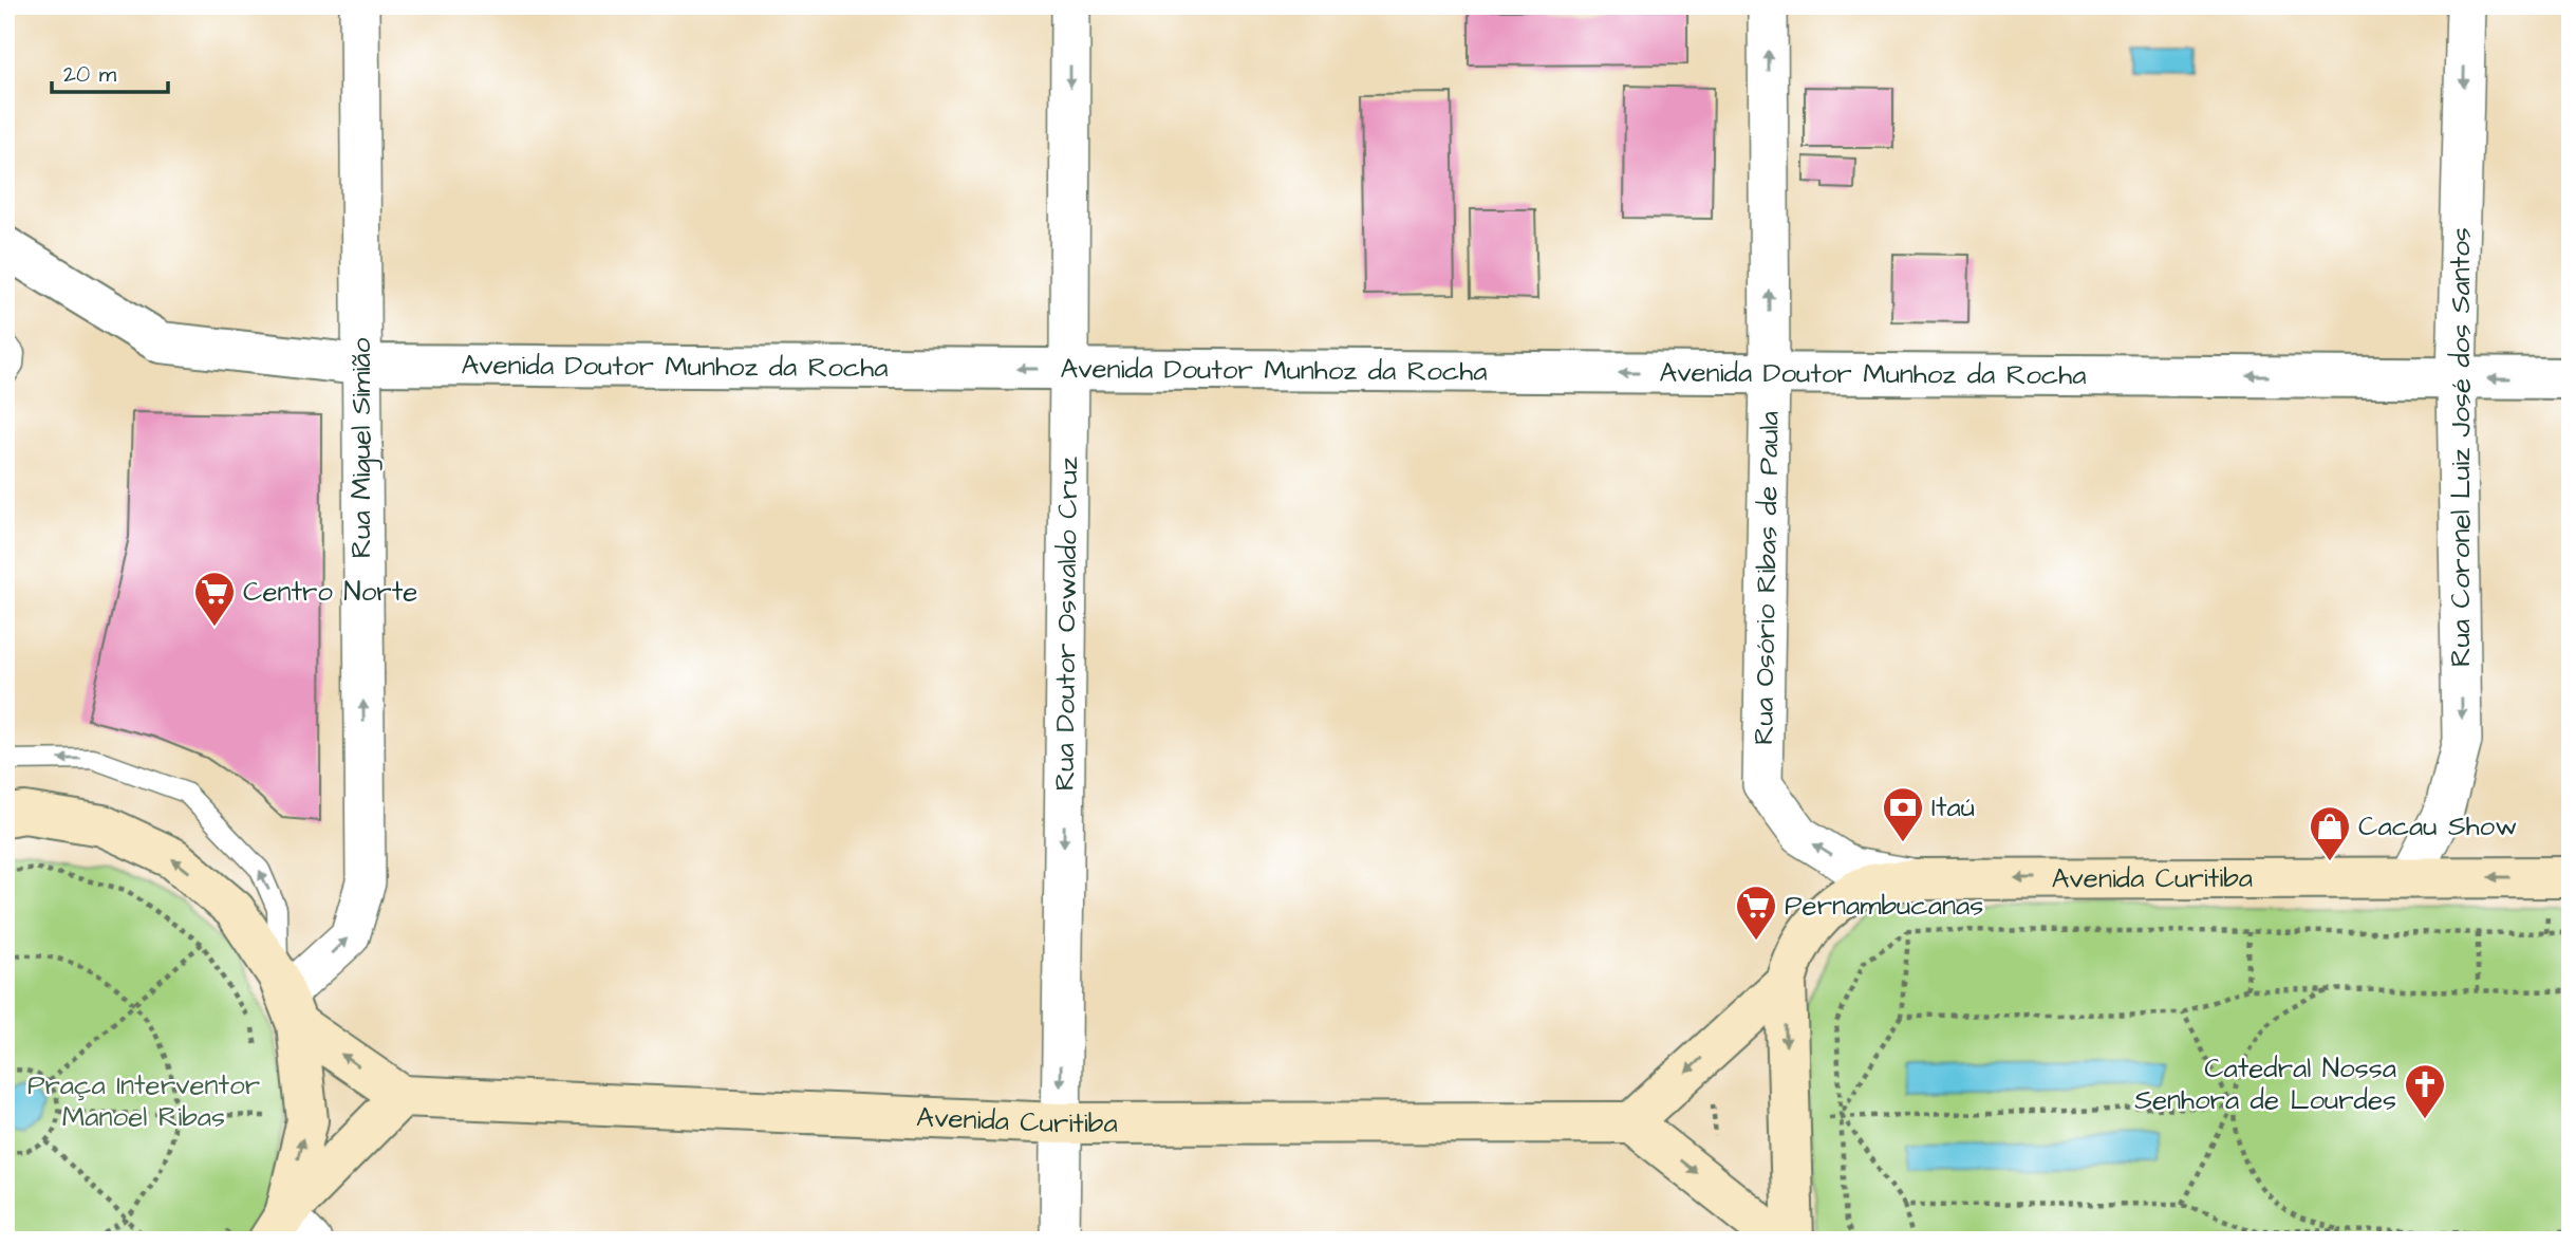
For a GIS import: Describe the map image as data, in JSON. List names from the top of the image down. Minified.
{"streets":{"main road":["Avenida Curitiba"],"street":["Avenida Doutor Munhoz da Rocha","Rua Coronel Luiz José dos Santos","Rua Miguel Simião","Rua Osório Ribas de Paula","Rua Doutor Oswaldo Cruz"]},"crossings":[["Avenida Doutor Munhoz da Rocha","Rua Coronel Luiz José dos Santos"],["Avenida Doutor Munhoz da Rocha","Rua Miguel Simião"],["Avenida Doutor Munhoz da Rocha","Rua Osório Ribas de Paula"],["Avenida Doutor Munhoz da Rocha","Rua Doutor Oswaldo Cruz"],["Rua Coronel Luiz José dos Santos","Avenida Curitiba"],["Rua Osório Ribas de Paula","Avenida Curitiba"],["Rua Doutor Oswaldo Cruz","Avenida Curitiba"]],"one_way":["Avenida Doutor Munhoz da Rocha","Rua Coronel Luiz José dos Santos","Rua Miguel Simião","Rua Osório Ribas de Paula","Rua Doutor Oswaldo Cruz"],"parks":["Praça Interventor Manoel Ribas"],"places":{"supermarket":["Centro Norte","Pernambucanas"],"bank":["Itaú"],"shop":["Cacau Show"],"church":["Catedral Nossa Senhora de Lourdes"]},"scale_bar":"20 m"}
